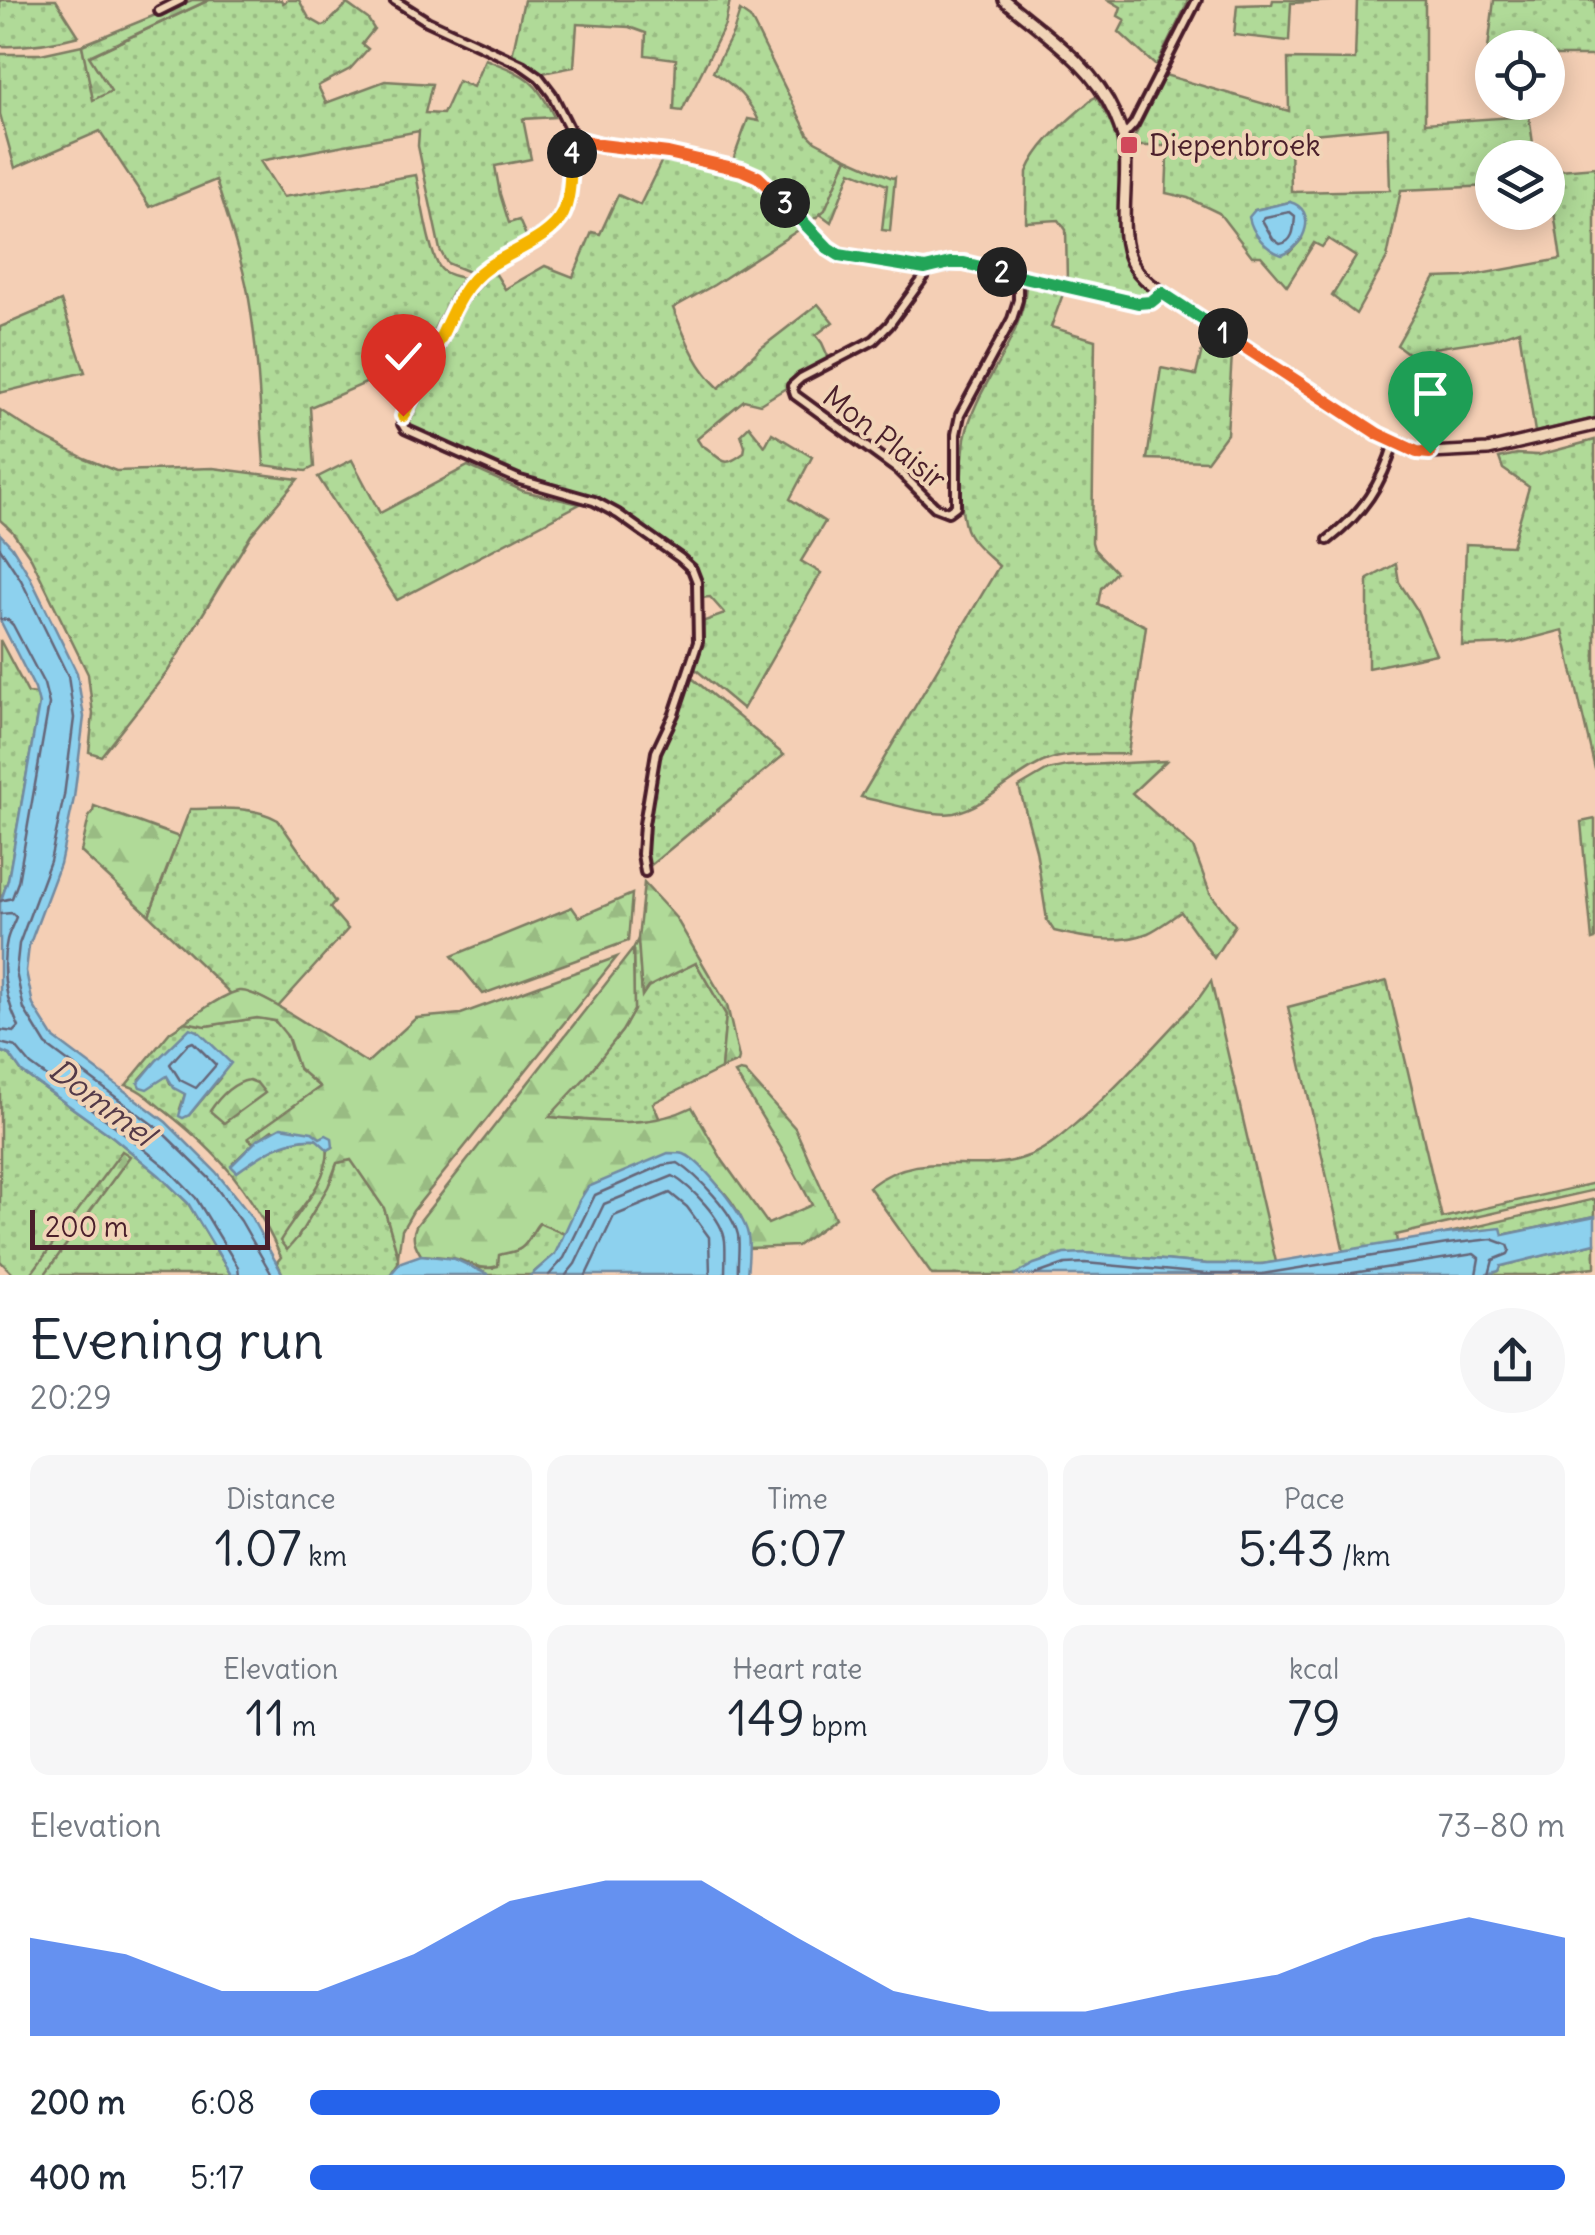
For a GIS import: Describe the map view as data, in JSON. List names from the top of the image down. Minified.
{"streets":{"street":["Mon Plaisir"]},"water":["Dommel"],"places":{"transit":["Diepenbroek"]},"scale_bar":"200 m","page":{"pins":["4","3","2","1"],"scale":"200 m","heading":["Evening run","20:29"],"stats":[["Distance","1.07 km"],["Time","6:07"],["Pace","5:43 /km"],["Elevation","11 m"],["Heart rate","149 bpm"],["kcal","79"]],"chart":["Elevation","73–80 m"],"list":[{"name":"200 m","note":"6:08"},{"name":"400 m","note":"5:17"}]}}
